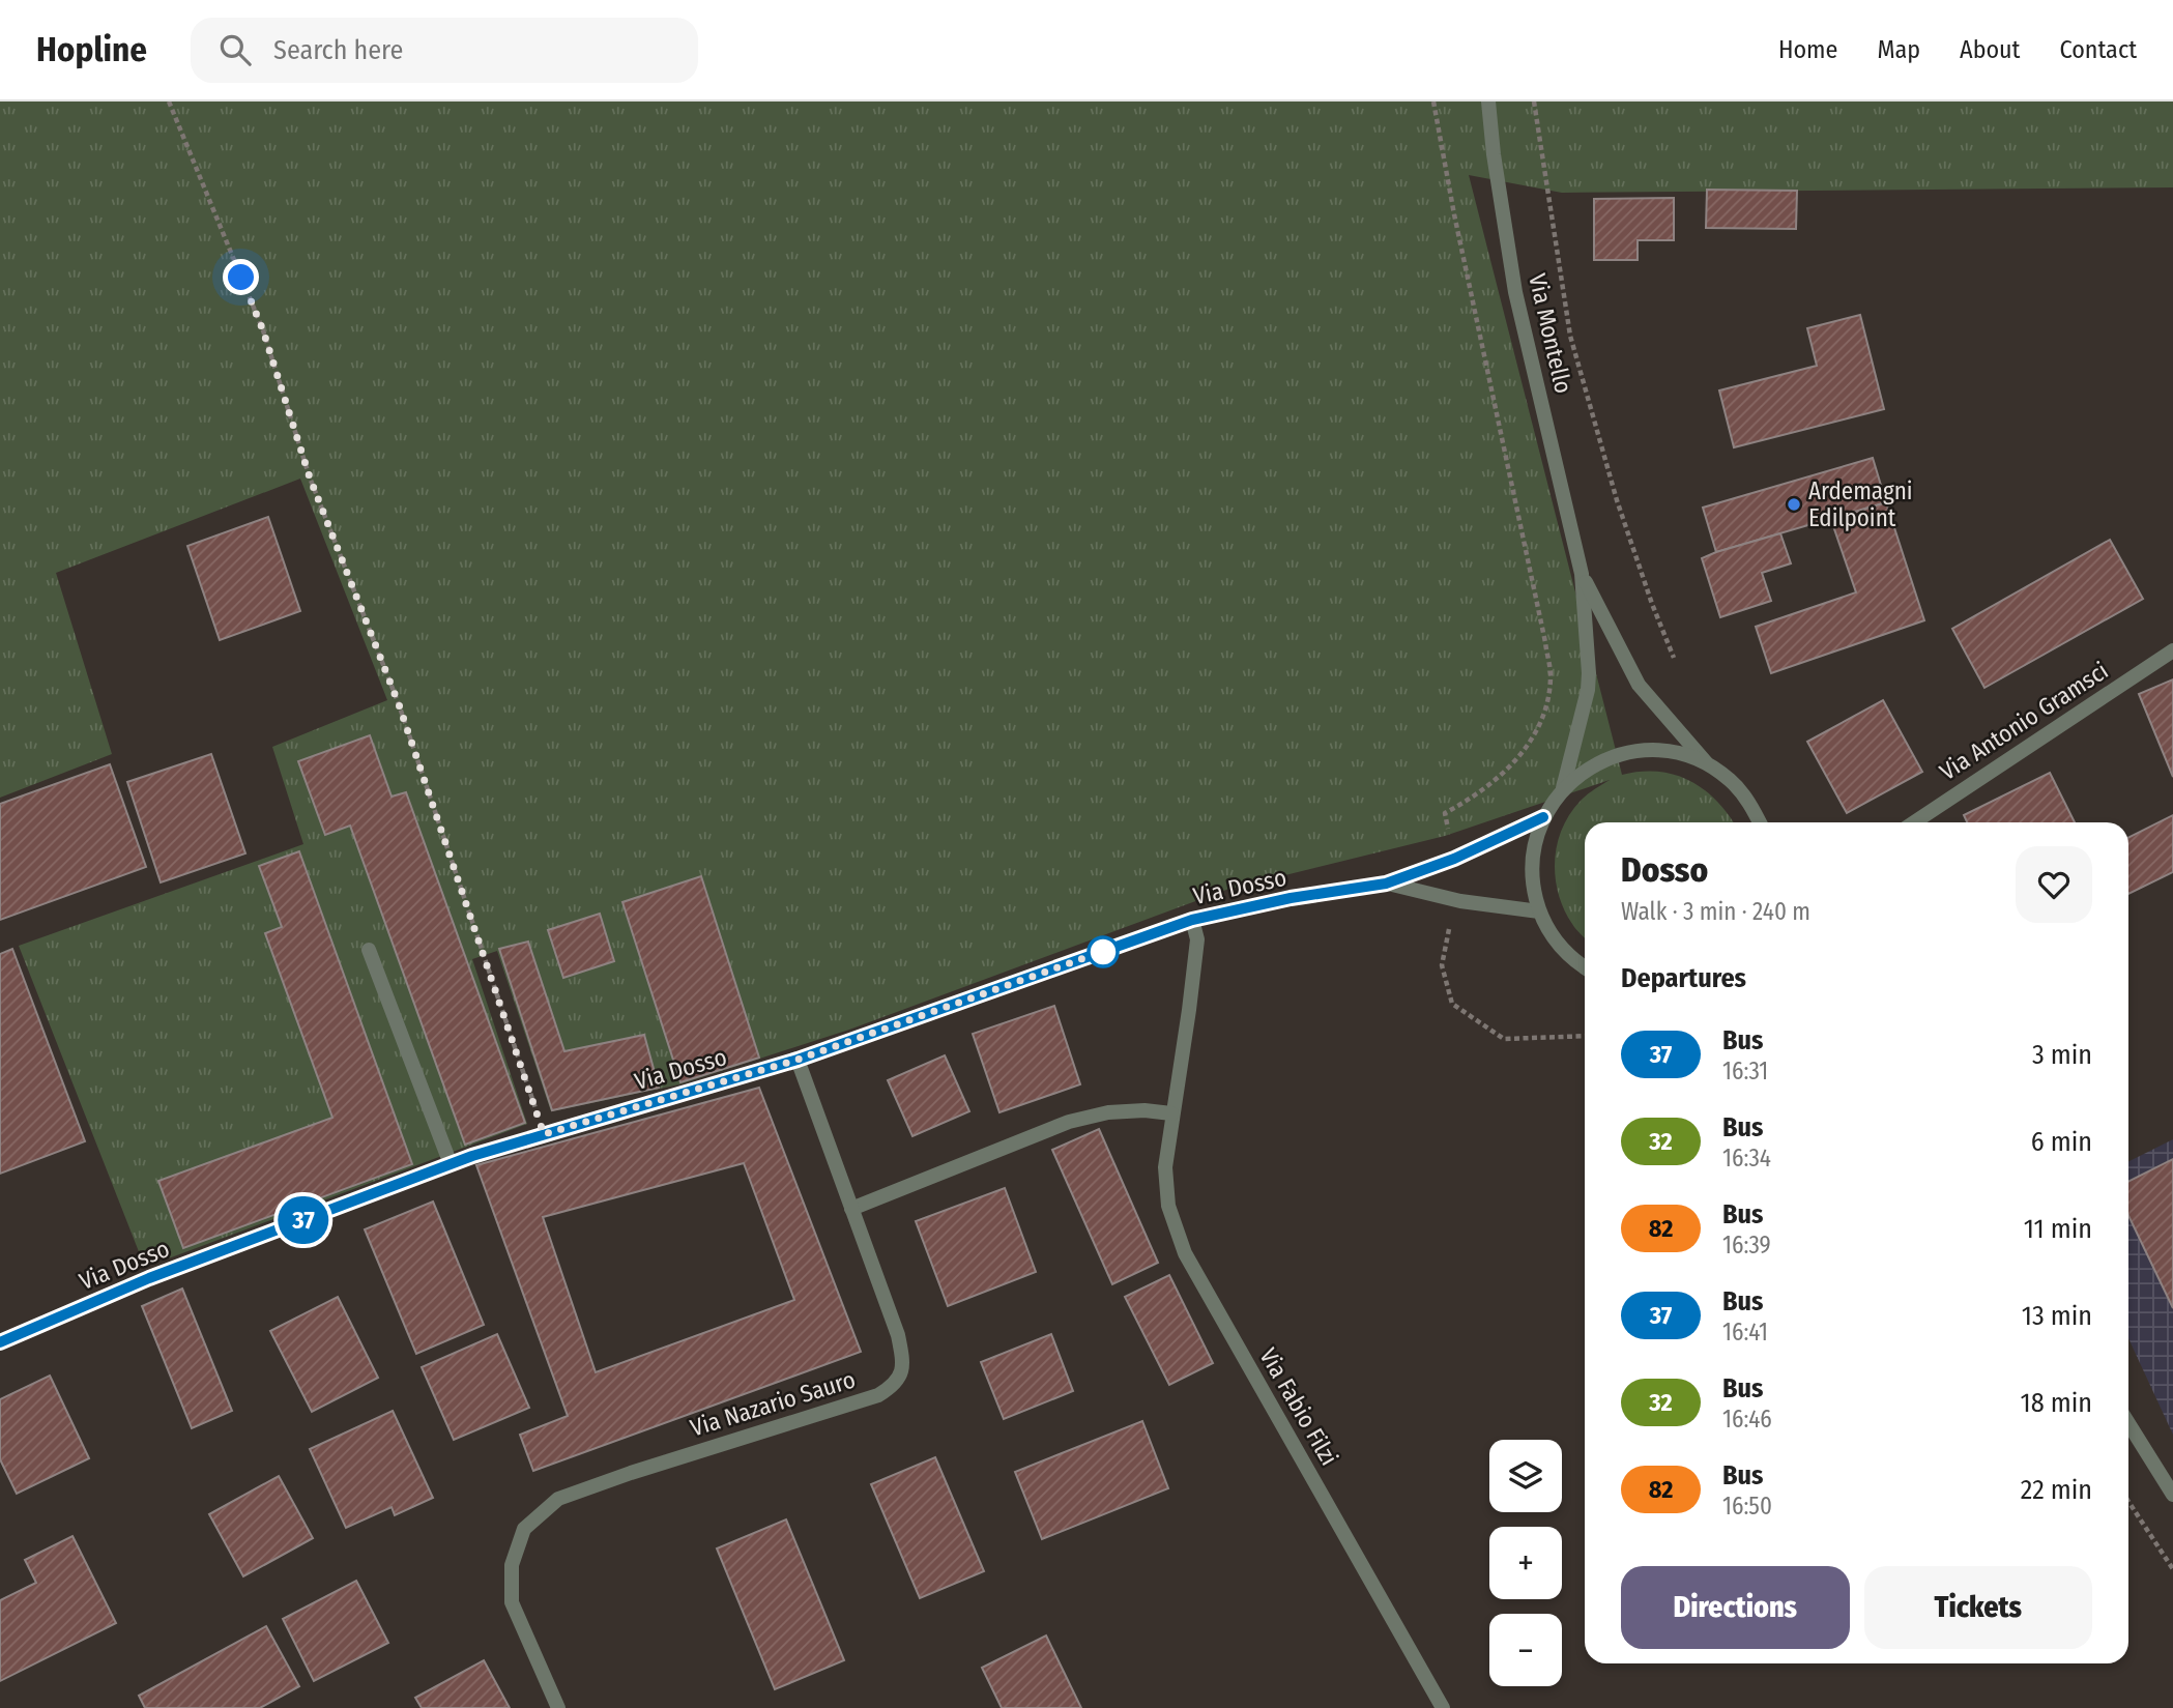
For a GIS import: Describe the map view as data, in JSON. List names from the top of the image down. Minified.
{"streets":{"street":["Via Montello","Via Antonio Gramsci","Via Dosso","Via Nazario Sauro","Via Fabio Filzi"]},"crossings":[["Via Dosso","Via Nazario Sauro"],["Via Dosso","Via Fabio Filzi"]],"places":["Ardemagni Edilpoint"],"lines":["bus line 37"],"page":{"header":"Hopline","search":"Search here","nav":["Home","Map","About","Contact"],"on_map":"37","heading":[["Dosso","Walk · 3 min · 240 m"],"Departures"],"list":[{"mark":"37","name":"Bus","note":"16:31","value":"3 min"},{"mark":"32","name":"Bus","note":"16:34","value":"6 min"},{"mark":"82","name":"Bus","note":"16:39","value":"11 min"},{"mark":"37","name":"Bus","note":"16:41","value":"13 min"},{"mark":"32","name":"Bus","note":"16:46","value":"18 min"},{"mark":"82","name":"Bus","note":"16:50","value":"22 min"}],"map_buttons":["+","−"],"buttons":["Directions","Tickets"]}}
